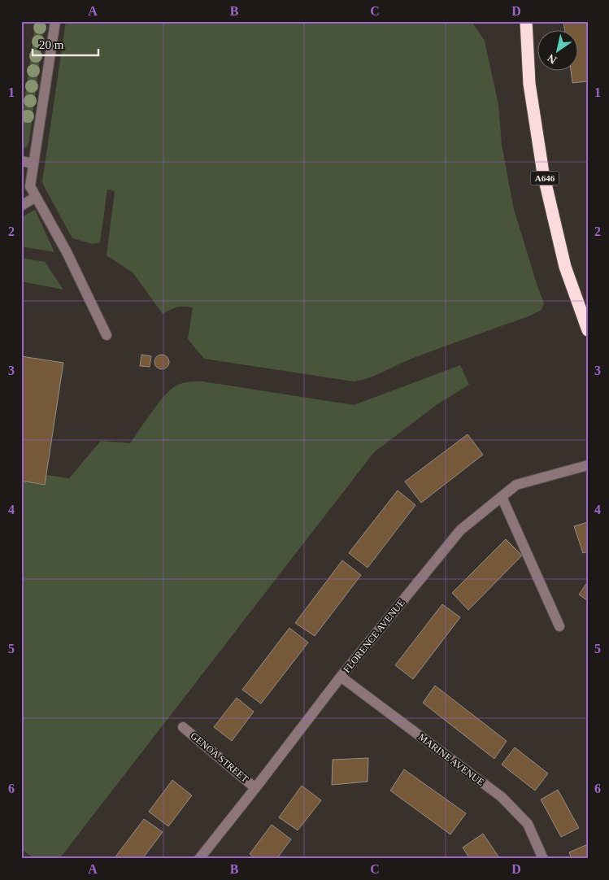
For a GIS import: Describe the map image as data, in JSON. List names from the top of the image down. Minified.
{"streets":{"highway":["A646"],"street":["FLORENCE AVENUE","GENOA STREET","MARINE AVENUE"]},"crossings":[["FLORENCE AVENUE","GENOA STREET"],["FLORENCE AVENUE","MARINE AVENUE"]],"scale_bar":"20 m","north":"bottom left","grid":{"columns":["A","B","C","D"],"rows":["1","2","3","4","5","6"]}}
